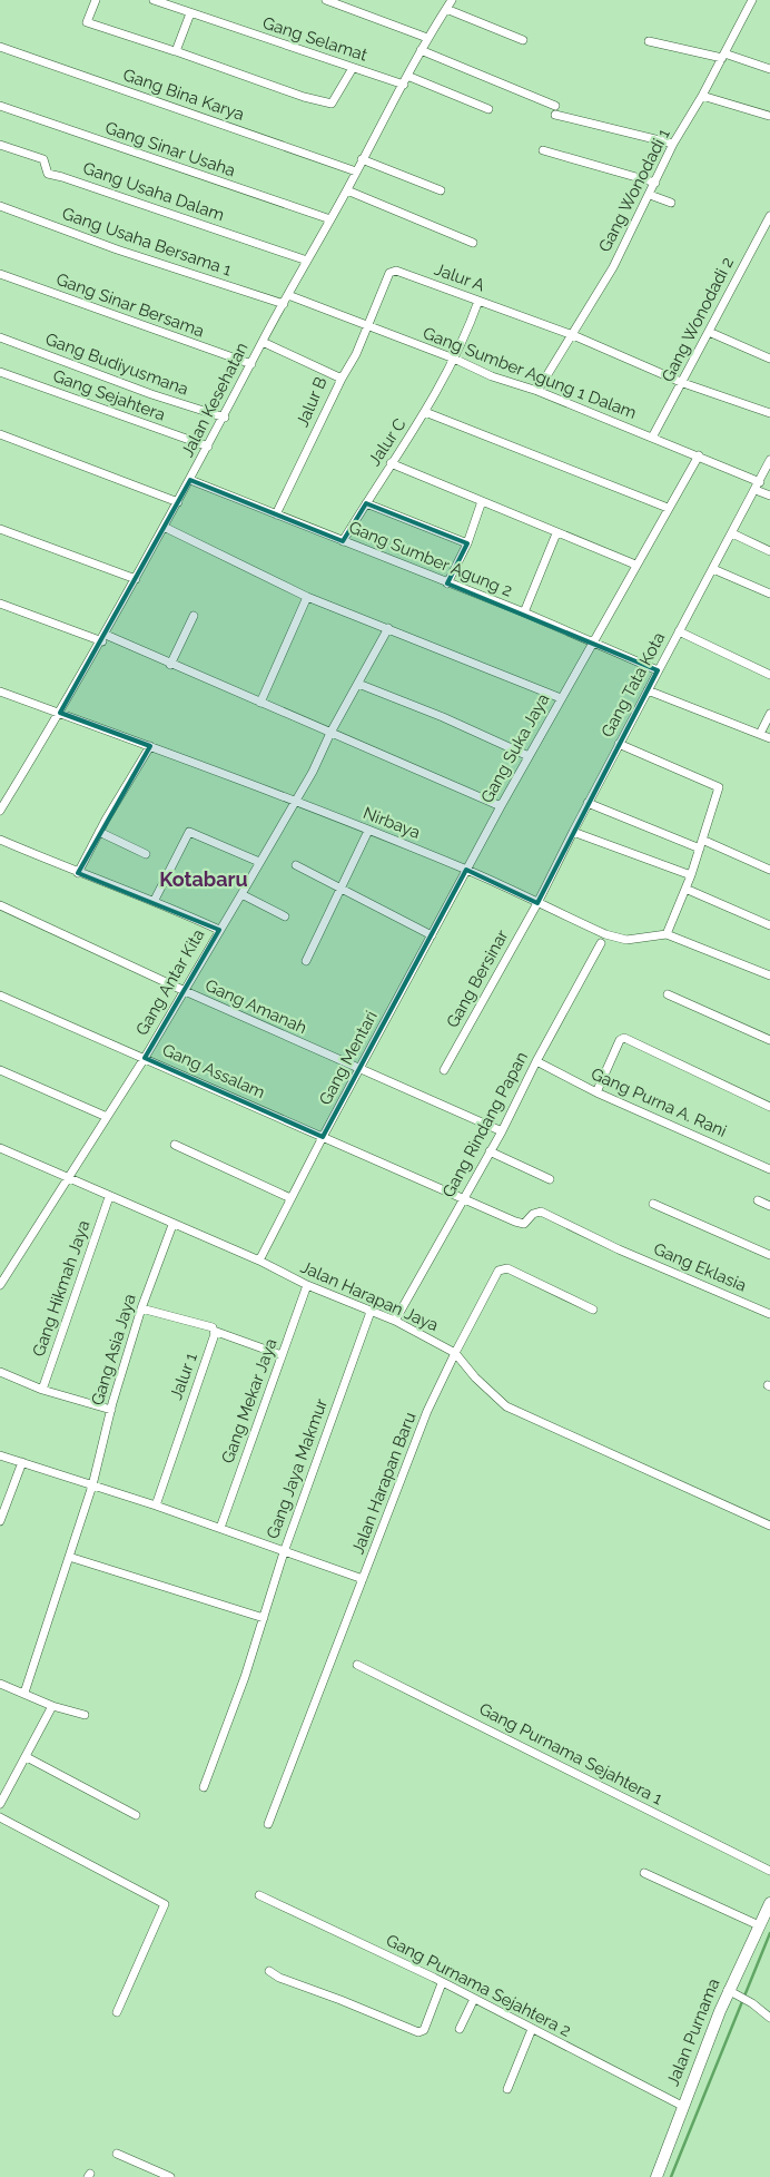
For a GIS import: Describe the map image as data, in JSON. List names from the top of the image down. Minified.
{"streets":{"street":["Gang Selamat","Gang Bina Karya","Gang Sinar Usaha","Gang Wonodadi 1","Gang Usaha Dalam","Gang Usaha Bersama 1","Jalur A","Gang Sinar Bersama","Gang Wonodadi 2","Gang Budiyusmana","Gang Sumber Agung 1 Dalam","Gang Sejahtera","Jalan Kesehatan","Jalur B","Jalur C","Gang Sumber Agung 2","Gang Tata Kota","Gang Suka Jaya","Nirbaya","Gang Bersinar","Gang Antar Kita","Gang Amanah","Gang Mentari","Gang Assalam","Gang Purna A. Rani","Gang Rindang Papan","Gang Eklasia","Gang Hikmah Jaya","Jalan Harapan Jaya","Gang Asia Jaya","Jalur 1","Gang Mekar Jaya","Gang Jaya Makmur","Jalan Harapan Baru","Gang Purnama Sejahtera 1","Gang Purnama Sejahtera 2","Jalan Purnama"]},"crossings":[["Gang Selamat","Jalan Kesehatan"],["Gang Bina Karya","Jalan Kesehatan"],["Gang Sinar Usaha","Jalan Kesehatan"],["Gang Wonodadi 1","Jalur A"],["Gang Wonodadi 1","Gang Sumber Agung 1 Dalam"],["Gang Usaha Dalam","Jalan Kesehatan"],["Gang Usaha Bersama 1","Jalan Kesehatan"],["Jalur A","Gang Wonodadi 2"],["Jalur A","Gang Sumber Agung 1 Dalam"],["Jalur A","Jalur C"],["Gang Sinar Bersama","Jalan Kesehatan"],["Gang Wonodadi 2","Gang Sumber Agung 1 Dalam"],["Gang Budiyusmana","Jalan Kesehatan"],["Gang Sumber Agung 1 Dalam","Jalan Kesehatan"],["Gang Sumber Agung 1 Dalam","Jalur C"],["Gang Sumber Agung 1 Dalam","Gang Tata Kota"],["Gang Sumber Agung 1 Dalam","Gang Suka Jaya"],["Gang Sejahtera","Jalan Kesehatan"],["Jalan Kesehatan","Jalur B"],["Jalan Kesehatan","Gang Sumber Agung 2"],["Jalan Kesehatan","Nirbaya"],["Jalur B","Gang Sumber Agung 2"],["Jalur C","Gang Sumber Agung 2"],["Gang Sumber Agung 2","Gang Tata Kota"],["Gang Sumber Agung 2","Gang Suka Jaya"],["Gang Tata Kota","Nirbaya"],["Gang Tata Kota","Gang Bersinar"],["Gang Suka Jaya","Nirbaya"],["Gang Suka Jaya","Gang Mentari"],["Nirbaya","Gang Bersinar"],["Nirbaya","Gang Antar Kita"],["Nirbaya","Gang Mentari"],["Nirbaya","Gang Rindang Papan"],["Gang Antar Kita","Gang Amanah"],["Gang Antar Kita","Gang Assalam"],["Gang Antar Kita","Jalan Harapan Jaya"],["Gang Amanah","Gang Mentari"],["Gang Amanah","Gang Rindang Papan"],["Gang Mentari","Gang Assalam"],["Gang Mentari","Jalan Harapan Jaya"],["Gang Assalam","Gang Rindang Papan"],["Gang Assalam","Gang Eklasia"],["Gang Purna A. Rani","Gang Rindang Papan"],["Gang Rindang Papan","Gang Eklasia"],["Gang Rindang Papan","Jalan Harapan Jaya"],["Gang Hikmah Jaya","Jalan Harapan Jaya"],["Jalan Harapan Jaya","Gang Asia Jaya"],["Jalan Harapan Jaya","Gang Mekar Jaya"],["Jalan Harapan Jaya","Gang Jaya Makmur"],["Jalan Harapan Jaya","Jalan Harapan Baru"],["Gang Purnama Sejahtera 2","Jalan Purnama"]],"districts":["Kotabaru"]}
